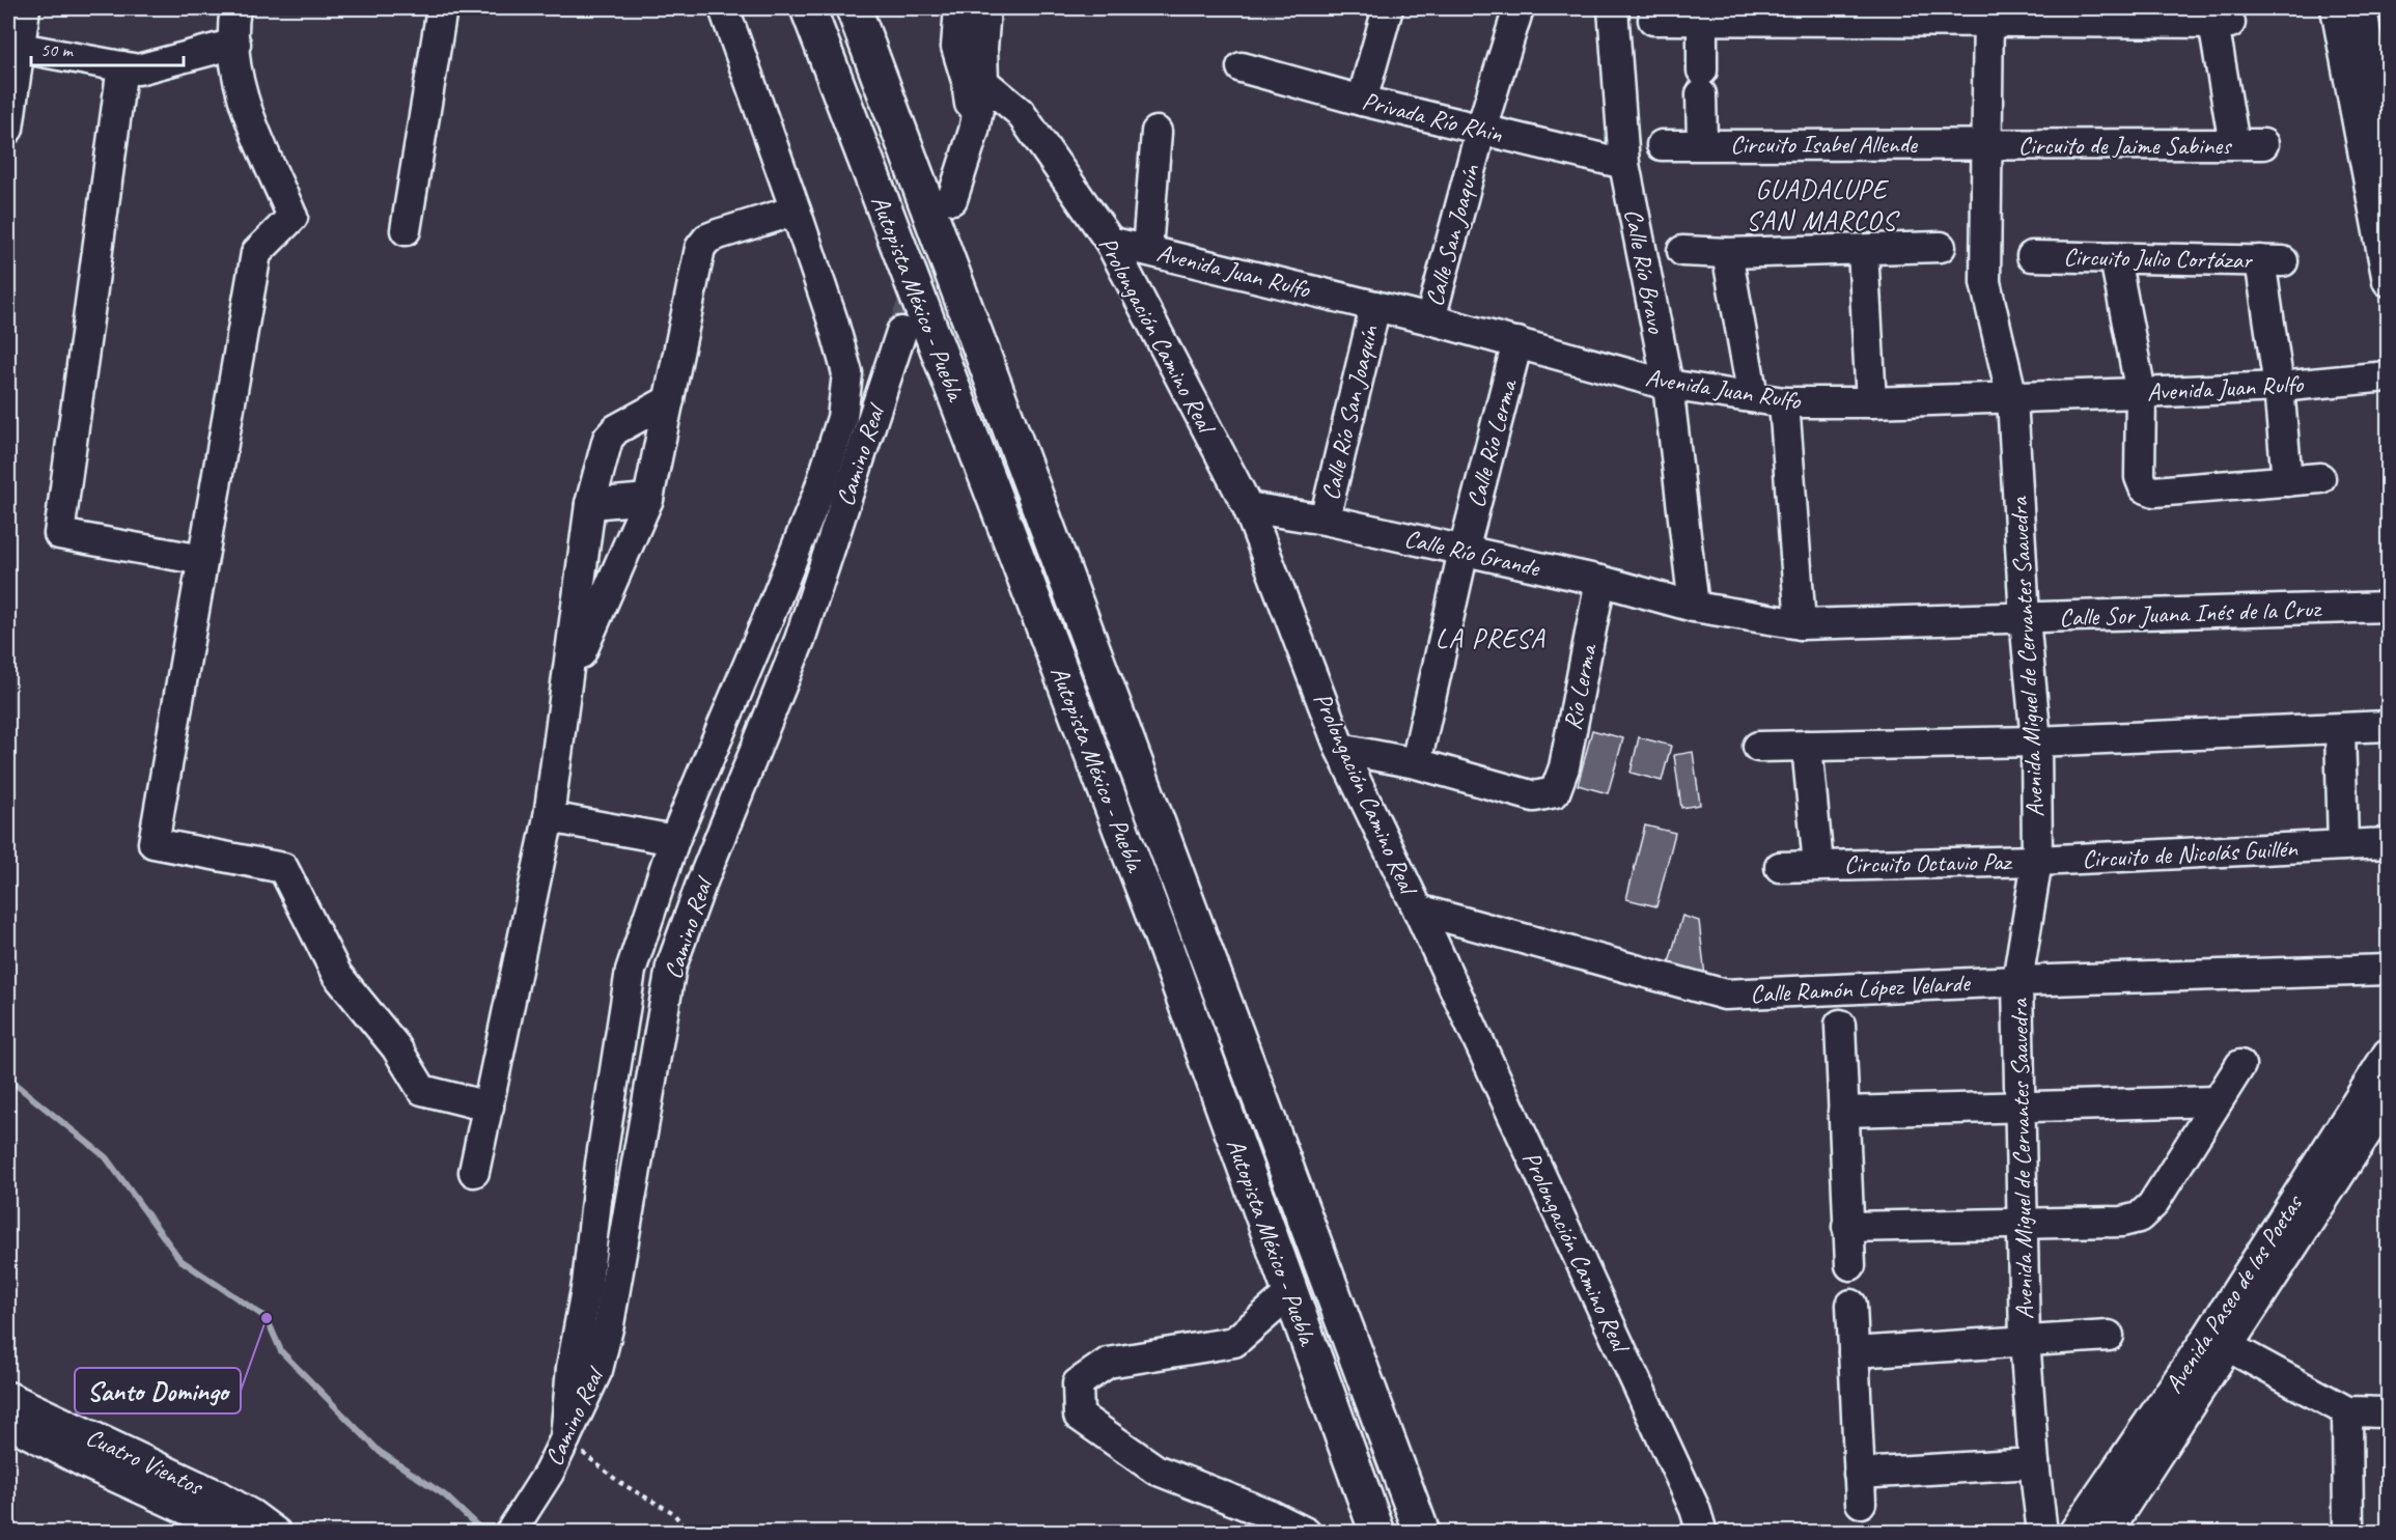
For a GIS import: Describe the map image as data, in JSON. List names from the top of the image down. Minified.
{"streets":{"highway":["Autopista México - Puebla"],"street":["Privada Río Rhin","Circuito Isabel Allende","Circuito de Jaime Sabines","Calle San Joaquín","Circuito Julio Cortázar","Avenida Juan Rulfo","Calle Río Bravo","Prolongación Camino Real","Calle Río San Joaquín","Calle Río Lerma","Camino Real","Calle Río Grande","Calle Sor Juana Inés de la Cruz","Avenida Miguel de Cervantes Saavedra","Río Lerma","Circuito de Nicolás Guillén","Circuito Octavio Paz","Calle Ramón López Velarde","Avenida Paseo de los Poetas","Cuatro Vientos"]},"crossings":[["Privada Río Rhin","Calle San Joaquín"],["Privada Río Rhin","Calle Río Bravo"],["Circuito Isabel Allende","Circuito de Jaime Sabines"],["Circuito Isabel Allende","Avenida Miguel de Cervantes Saavedra"],["Circuito de Jaime Sabines","Avenida Miguel de Cervantes Saavedra"],["Calle San Joaquín","Avenida Juan Rulfo"],["Circuito Julio Cortázar","Avenida Juan Rulfo"],["Avenida Juan Rulfo","Calle Río Bravo"],["Avenida Juan Rulfo","Prolongación Camino Real"],["Avenida Juan Rulfo","Calle Río San Joaquín"],["Avenida Juan Rulfo","Calle Río Lerma"],["Avenida Juan Rulfo","Avenida Miguel de Cervantes Saavedra"],["Calle Río Bravo","Calle Río Grande"],["Calle Río Bravo","Calle Sor Juana Inés de la Cruz"],["Prolongación Camino Real","Calle Río Grande"],["Prolongación Camino Real","Calle Ramón López Velarde"],["Calle Río San Joaquín","Calle Río Grande"],["Calle Río Lerma","Calle Río Grande"],["Calle Río Lerma","Río Lerma"],["Calle Río Grande","Calle Sor Juana Inés de la Cruz"],["Calle Río Grande","Río Lerma"],["Calle Sor Juana Inés de la Cruz","Avenida Miguel de Cervantes Saavedra"],["Avenida Miguel de Cervantes Saavedra","Circuito de Nicolás Guillén"],["Avenida Miguel de Cervantes Saavedra","Circuito Octavio Paz"],["Avenida Miguel de Cervantes Saavedra","Calle Ramón López Velarde"],["Circuito de Nicolás Guillén","Circuito Octavio Paz"]],"districts":["GUADALUPE SAN MARCOS","LA PRESA"],"places":["Santo Domingo"],"scale_bar":"50 m"}
